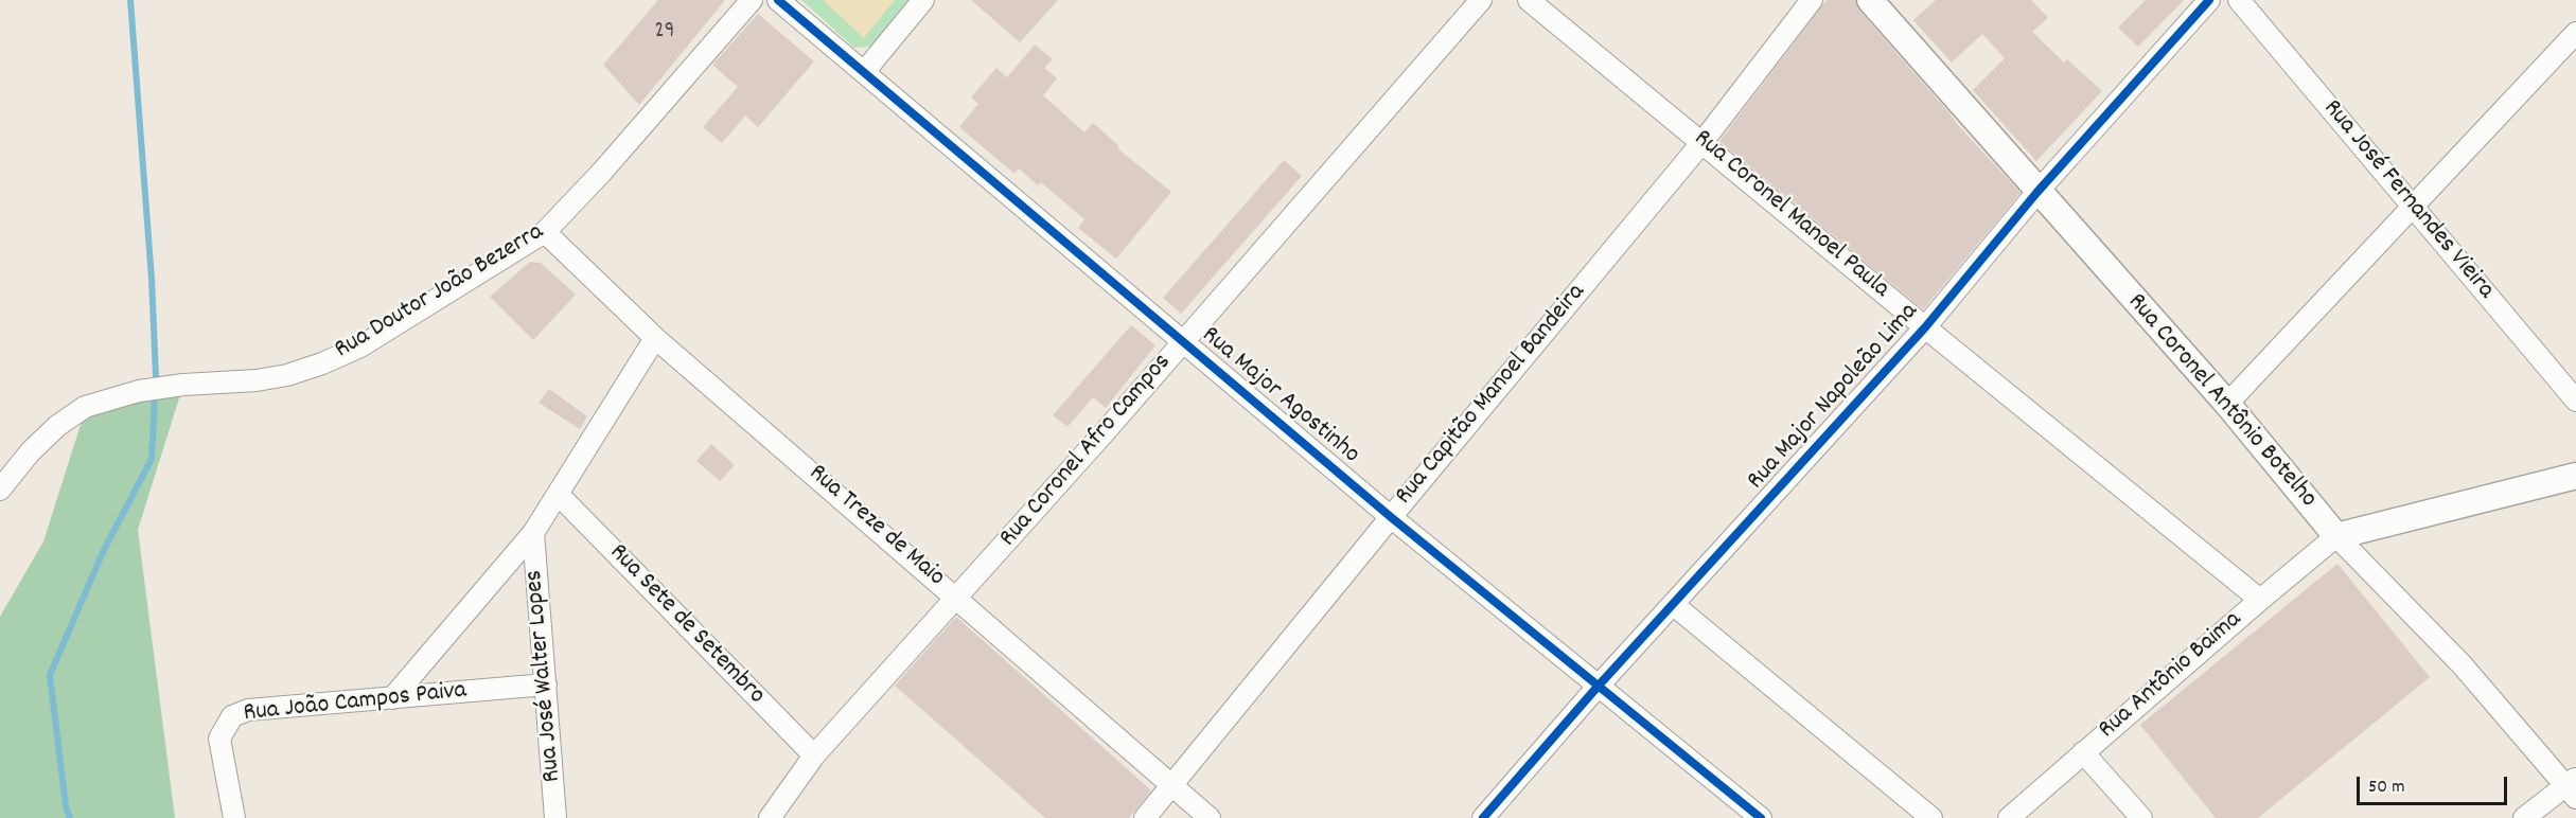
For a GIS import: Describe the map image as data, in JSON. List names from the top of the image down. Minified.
{"streets":{"street":["Rua José Fernandes Vieira","Rua Coronel Manoel Paula","Rua Doutor João Bezerra","Rua Capitão Manoel Bandeira","Rua Major Agostinho","Rua Major Napoleão Lima","Rua Coronel Antônio Botelho","Rua Coronel Afro Campos","Rua Treze de Maio","Rua Sete de Setembro","Rua José Walter Lopes","Rua Antônio Baima","Rua João Campos Paiva"]},"crossings":[["Rua Coronel Manoel Paula","Rua Capitão Manoel Bandeira"],["Rua Coronel Manoel Paula","Rua Major Napoleão Lima"],["Rua Coronel Manoel Paula","Rua Antônio Baima"],["Rua Doutor João Bezerra","Rua Treze de Maio"],["Rua Capitão Manoel Bandeira","Rua Major Agostinho"],["Rua Capitão Manoel Bandeira","Rua Treze de Maio"],["Rua Major Agostinho","Rua Major Napoleão Lima"],["Rua Major Agostinho","Rua Coronel Afro Campos"],["Rua Major Napoleão Lima","Rua Coronel Antônio Botelho"],["Rua Coronel Antônio Botelho","Rua Antônio Baima"],["Rua Coronel Afro Campos","Rua Treze de Maio"],["Rua Coronel Afro Campos","Rua Sete de Setembro"],["Rua José Walter Lopes","Rua João Campos Paiva"]],"house_numbers":["29"],"scale_bar":"50 m"}
